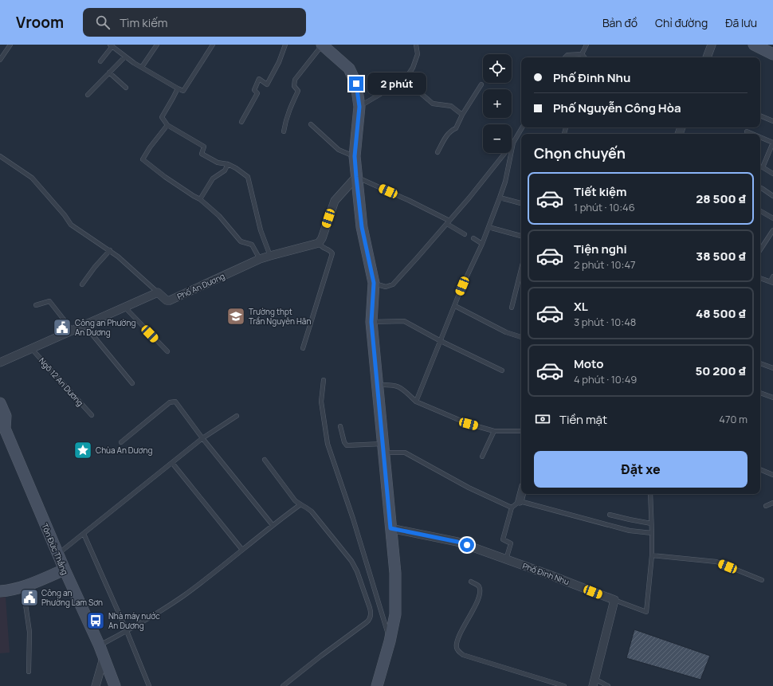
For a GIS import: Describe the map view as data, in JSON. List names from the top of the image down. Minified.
{"streets":{"street":["Phố An Dương","Tôn Đức Thắng","Phố Đinh Nhu"],"lane":["Ngõ 12 An Dương"]},"places":{"school or university":["Trường thpt Trần Nguyên Hãn"],"public building":["Công an Phường An Dương","Công an Phường Lam Sơn"],"place":["Chùa An Dương"],"bus stop":["Nhà máy nước An Dương"]},"page":{"header":"Vroom","search":"Tìm kiếm","nav":["Bản đồ","Chỉ đường","Đã lưu"],"map_buttons":["+","−"],"banner":["Phố Đinh Nhu","Phố Nguyễn Công Hòa"],"bubble":"2 phút","heading":"Chọn chuyến","list":[{"name":"Tiết kiệm","note":"1 phút · 10:46","value":"28 500 ₫"},{"name":"Tiện nghi","note":"2 phút · 10:47","value":"38 500 ₫"},{"name":"XL","note":"3 phút · 10:48","value":"48 500 ₫"},{"name":"Moto","note":"4 phút · 10:49","value":"50 200 ₫"}],"pay":["Tiền mặt","470 m"],"buttons":"Đặt xe"}}
